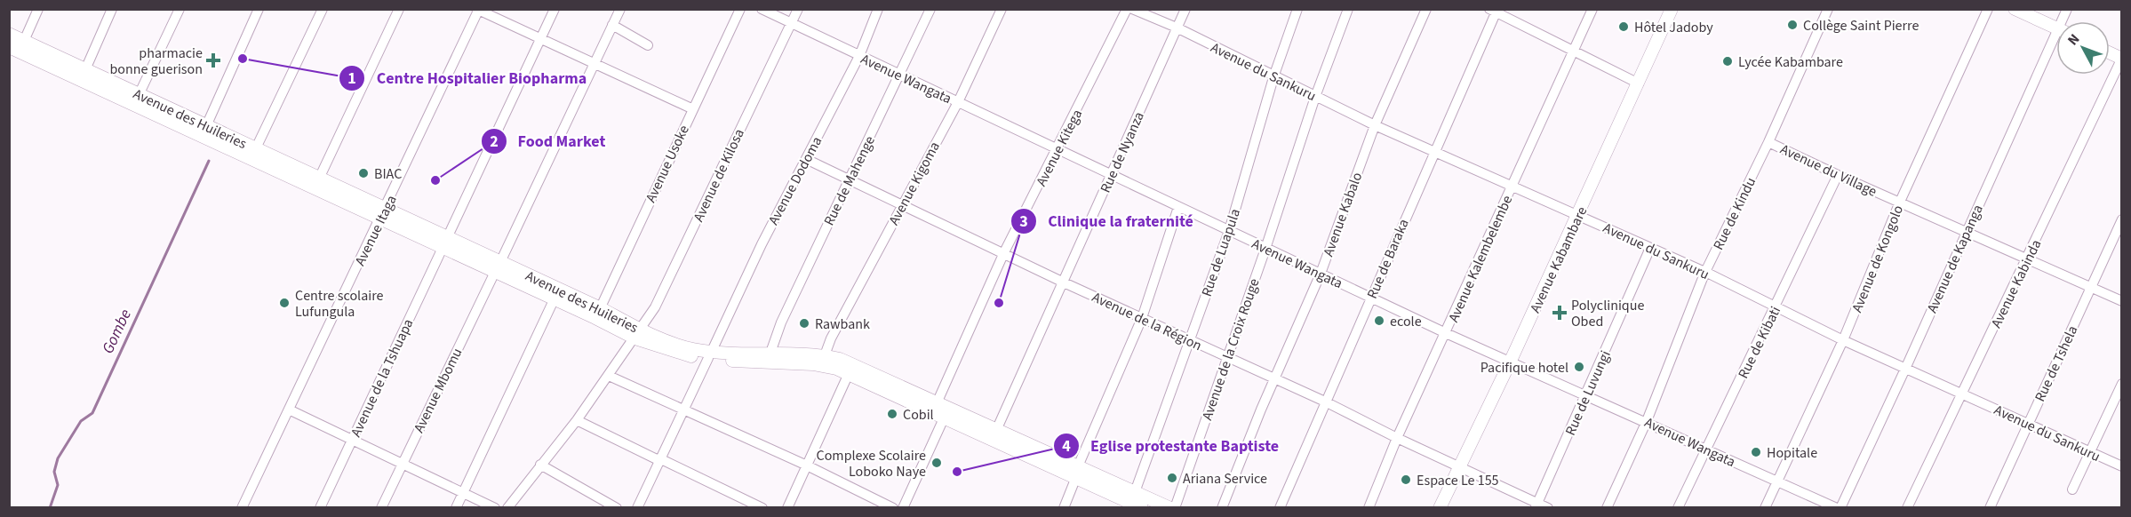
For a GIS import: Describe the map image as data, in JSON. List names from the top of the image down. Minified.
{"streets":{"main road":["Avenue des Huileries","Avenue Kabambare"],"street":["Avenue du Sankuru","Avenue Wangata","Avenue Kitega","Rue de Nyanza","Avenue Usoke","Avenue du Village","Avenue de Kilosa","Avenue Dodoma","Rue de Mahenge","Avenue Kigoma","Rue de Kindu","Avenue Kabalo","Avenue Itaga","Rue de Luapula","Rue de Baraka","Avenue Kalembelembe","Avenue de Kongolo","Avenue de Kapanga","Avenue Kabinda","Avenue de la Région","Rue de Kibati","Avenue de la Croix Rouge","Rue de Tshela","Avenue de la Tshuapa","Avenue Mbomu","Rue de Luvungi"]},"crossings":[["Avenue du Sankuru","Rue de Nyanza"],["Avenue du Sankuru","Rue de Kindu"],["Avenue du Sankuru","Avenue Kabalo"],["Avenue du Sankuru","Rue de Luapula"],["Avenue du Sankuru","Rue de Baraka"],["Avenue du Sankuru","Avenue Kalembelembe"],["Avenue du Sankuru","Avenue de Kongolo"],["Avenue du Sankuru","Avenue de Kapanga"],["Avenue du Sankuru","Avenue Kabambare"],["Avenue du Sankuru","Avenue Kabinda"],["Avenue du Sankuru","Rue de Kibati"],["Avenue du Sankuru","Avenue de la Croix Rouge"],["Avenue du Sankuru","Rue de Tshela"],["Avenue du Sankuru","Rue de Luvungi"],["Avenue Wangata","Avenue Kitega"],["Avenue Wangata","Rue de Nyanza"],["Avenue Wangata","Avenue de Kilosa"],["Avenue Wangata","Avenue Dodoma"],["Avenue Wangata","Rue de Mahenge"],["Avenue Wangata","Avenue Kigoma"],["Avenue Wangata","Rue de Kindu"],["Avenue Wangata","Avenue Kabalo"],["Avenue Wangata","Rue de Luapula"],["Avenue Wangata","Rue de Baraka"],["Avenue Wangata","Avenue Kalembelembe"],["Avenue Wangata","Avenue de Kongolo"],["Avenue Wangata","Avenue de Kapanga"],["Avenue Wangata","Avenue Kabambare"],["Avenue Wangata","Rue de Kibati"],["Avenue Wangata","Avenue de la Croix Rouge"],["Avenue Wangata","Rue de Luvungi"],["Avenue des Huileries","Avenue Kitega"],["Avenue des Huileries","Rue de Nyanza"],["Avenue des Huileries","Avenue Usoke"],["Avenue des Huileries","Avenue de Kilosa"],["Avenue des Huileries","Avenue Dodoma"],["Avenue des Huileries","Rue de Mahenge"],["Avenue des Huileries","Avenue Kigoma"],["Avenue des Huileries","Avenue Itaga"],["Avenue des Huileries","Rue de Luapula"],["Avenue des Huileries","Avenue de la Tshuapa"],["Avenue des Huileries","Avenue Mbomu"],["Avenue Kitega","Avenue de la Région"],["Rue de Nyanza","Avenue de la Région"],["Avenue du Village","Rue de Kindu"],["Avenue du Village","Avenue de Kongolo"],["Avenue du Village","Avenue de Kapanga"],["Avenue du Village","Avenue Kabinda"],["Avenue du Village","Rue de Kibati"],["Avenue du Village","Rue de Tshela"],["Avenue Dodoma","Avenue de la Région"],["Rue de Mahenge","Avenue de la Région"],["Avenue Kigoma","Avenue de la Région"],["Avenue Kabalo","Avenue de la Région"],["Rue de Luapula","Avenue de la Région"],["Rue de Baraka","Avenue de la Région"],["Avenue Kalembelembe","Avenue de la Région"],["Avenue Kabambare","Avenue de la Région"],["Avenue de la Région","Avenue de la Croix Rouge"],["Avenue de la Région","Rue de Luvungi"]],"water":["Gombe"],"places":{"other":["Collège Saint Pierre","Hôtel Jadoby","Centre Hospitalier Biopharma","Lycée Kabambare","BIAC","Food Market","Centre scolaire Lufungula","Clinique la fraternité","ecole","Rawbank","Pacifique hotel","Cobil","Hopitale","Complexe Scolaire Loboko Naye","Eglise protestante Baptiste","Ariana Service","Espace Le 155"],"health":["pharmacie bonne guerison","Polyclinique Obed"]},"north":"top left"}
